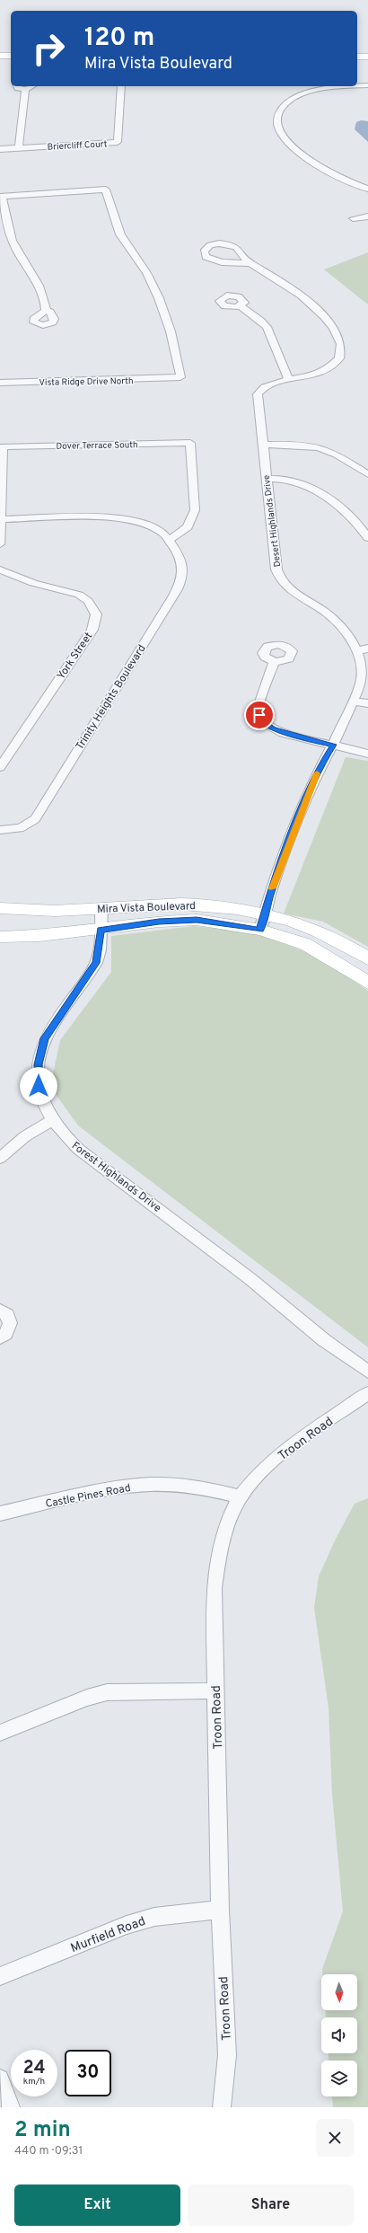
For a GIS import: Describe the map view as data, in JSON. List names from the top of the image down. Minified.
{"streets":{"street":["Briercliff Court","Vista Ridge Drive North","Dover Terrace South","Desert Highlands Drive","York Street","Trinity Heights Boulevard","Mira Vista Boulevard","Forest Highlands Drive","Troon Road","Castle Pines Road","Murfield Road"]},"crossings":[["Dover Terrace South","Trinity Heights Boulevard"],["Desert Highlands Drive","Mira Vista Boulevard"],["Mira Vista Boulevard","Forest Highlands Drive"],["Troon Road","Castle Pines Road"],["Troon Road","Murfield Road"]],"north":"bottom","page":{"turn":["120 m","Mira Vista Boulevard"],"speed":"24 km/h","limit":"30","heading":["2 min","440 m · 09:31"],"buttons":["Exit","Share"]}}
